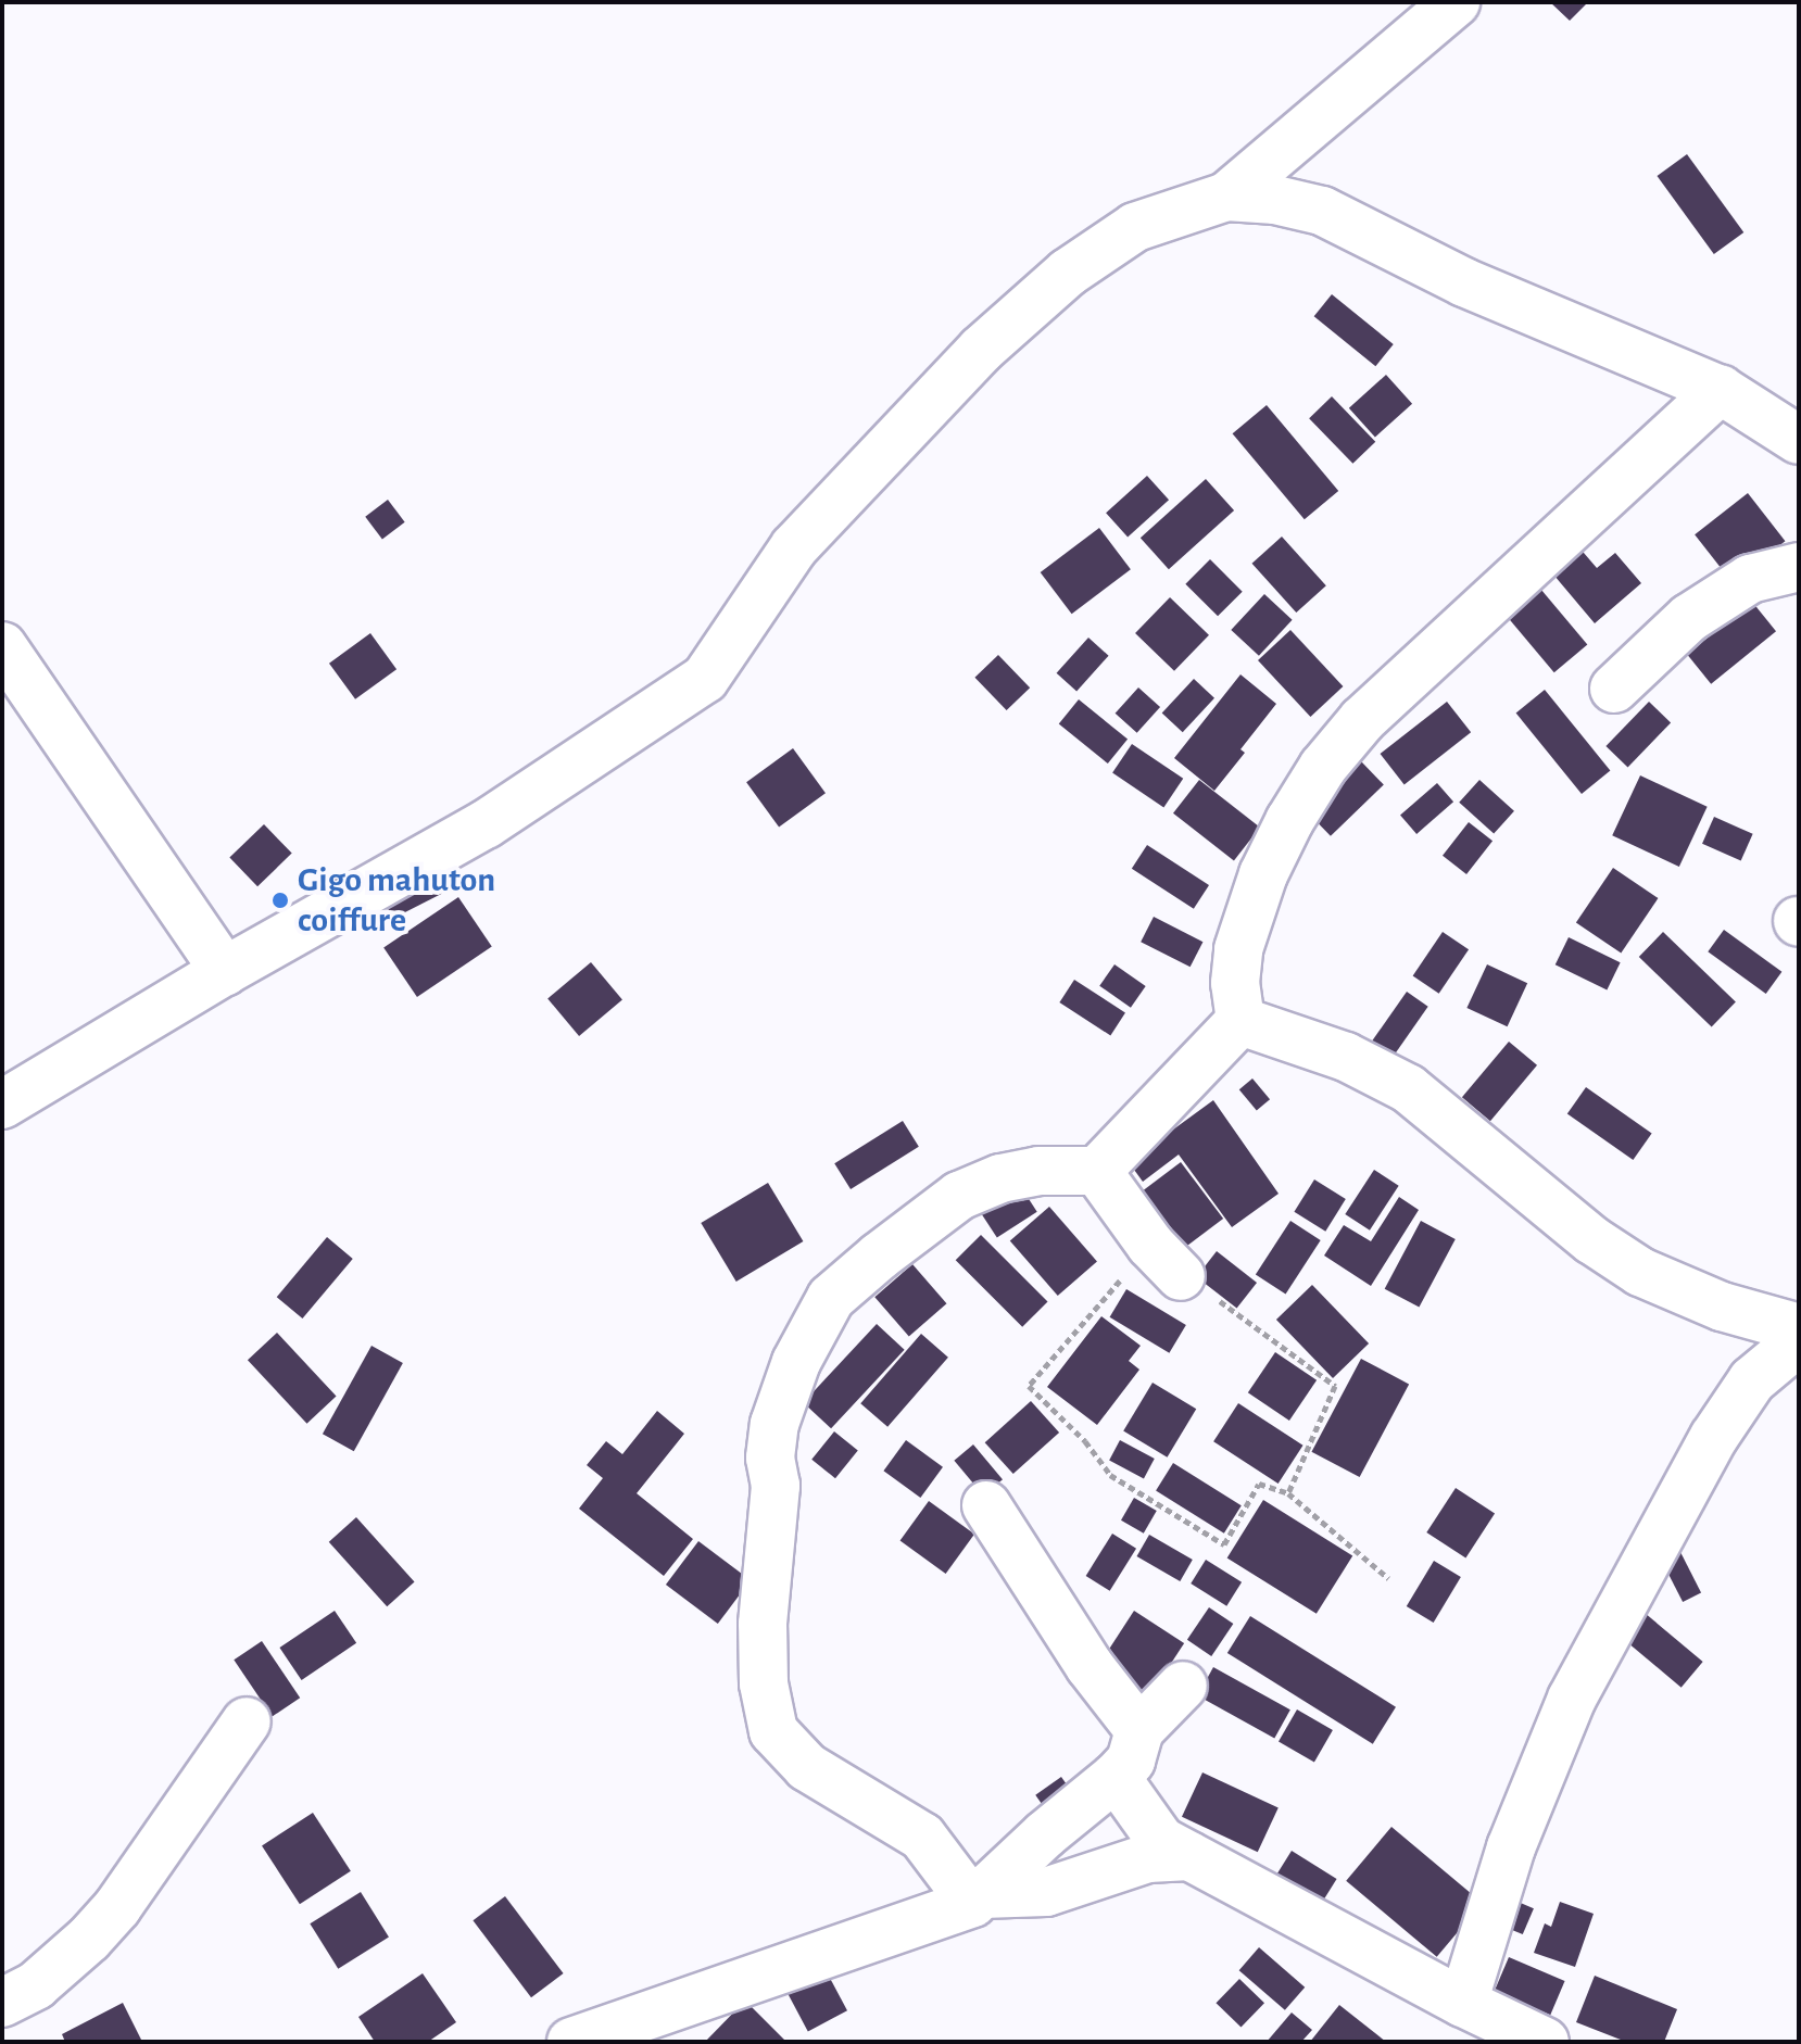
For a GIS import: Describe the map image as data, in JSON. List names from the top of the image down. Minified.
{"places":["Gigo mahuton coiffure"]}
